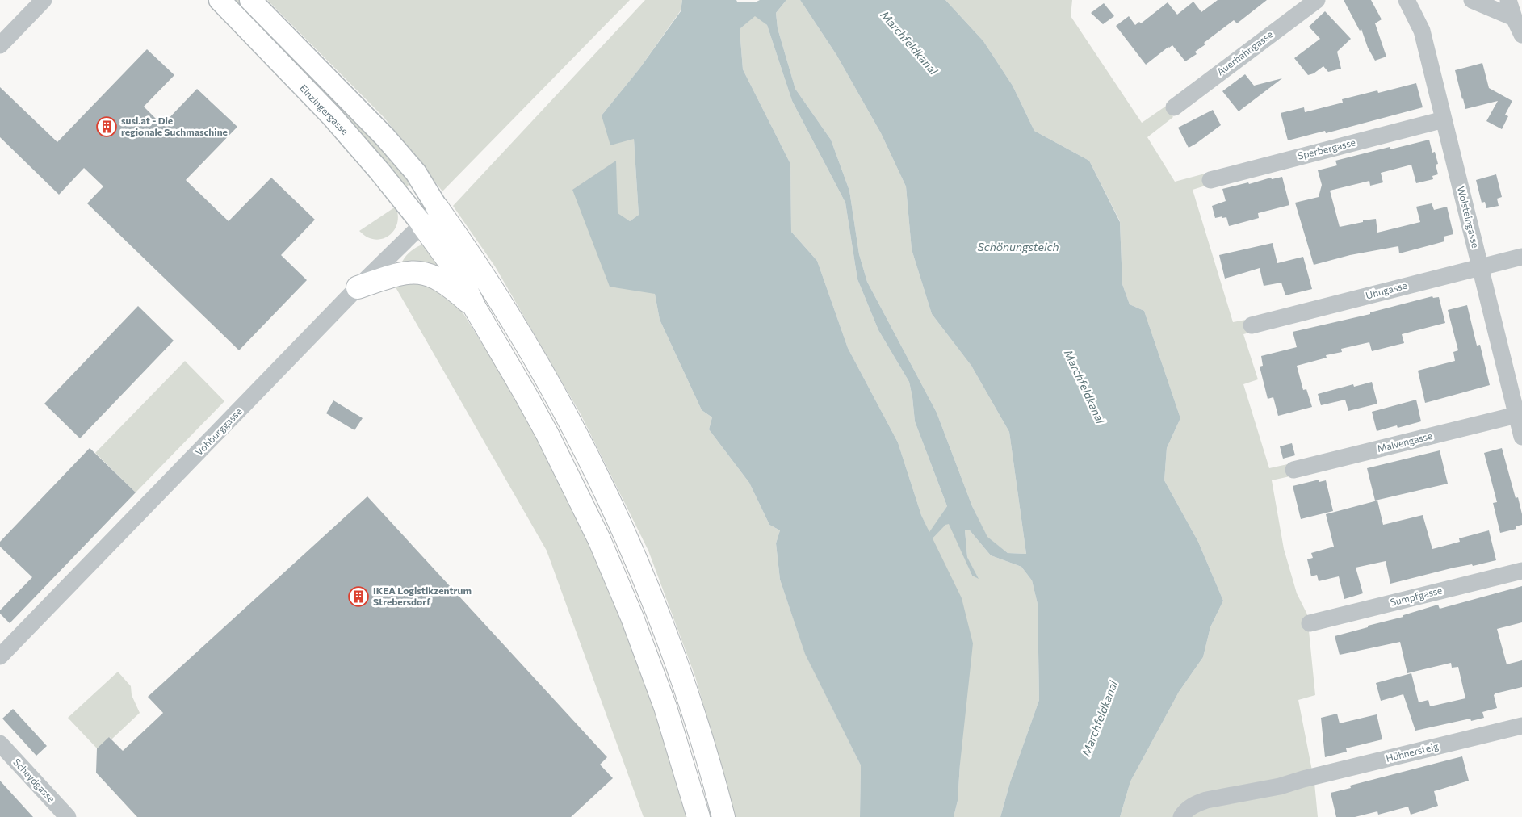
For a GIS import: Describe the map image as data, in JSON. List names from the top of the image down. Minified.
{"streets":{"main road":["Einzingergasse"],"street":["Auerhahngasse","Sperbergasse","Wolsteingasse","Uhugasse","Vohburggasse","Malvengasse","Sumpfgasse","Hühnersteig","Scheydgasse"]},"crossings":[["Einzingergasse","Vohburggasse"],["Sperbergasse","Wolsteingasse"],["Wolsteingasse","Uhugasse"],["Wolsteingasse","Malvengasse"]],"water":["Marchfeldkanal","Schönungsteich"],"places":{"building":["susi.at - Die regionale Suchmaschine","IKEA Logistikzentrum Strebersdorf"]}}
